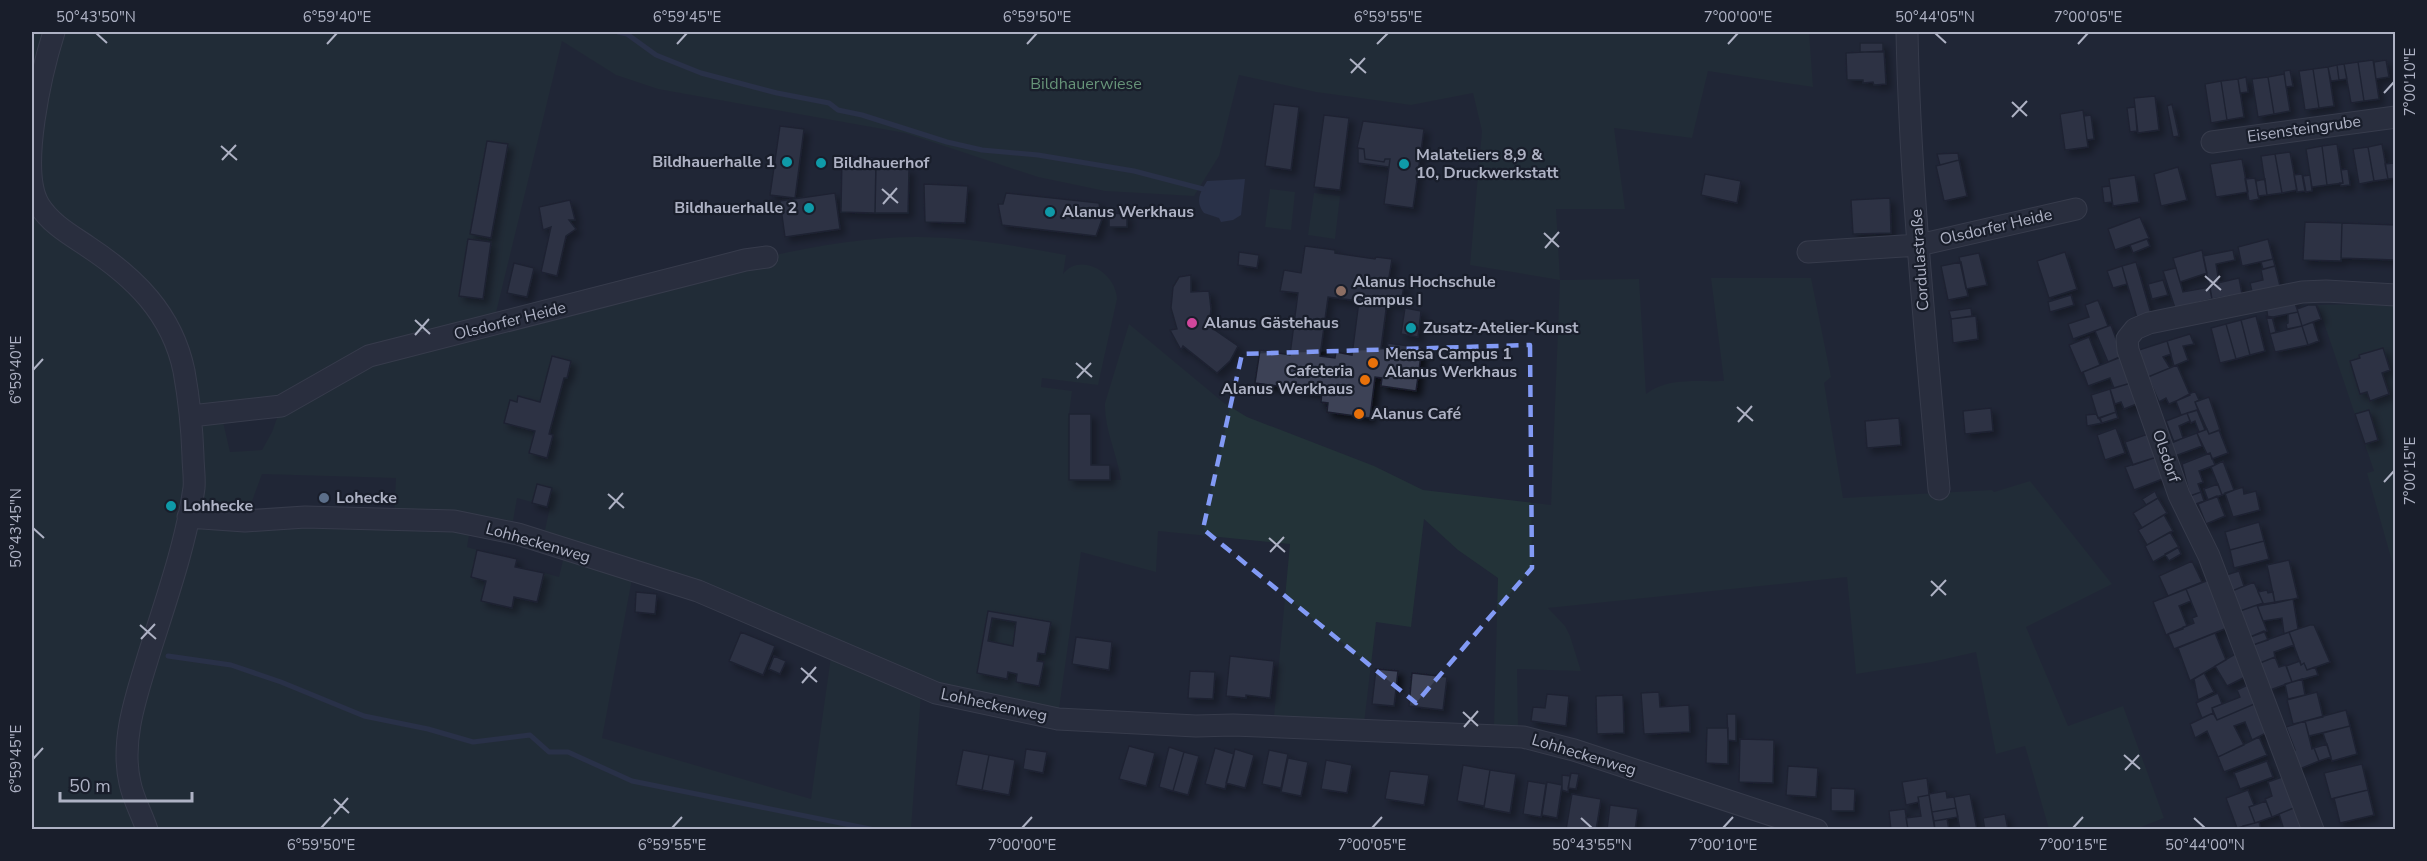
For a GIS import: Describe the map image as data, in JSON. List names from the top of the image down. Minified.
{"streets":{"street":["Eisensteingrube","Olsdorfer Heide","Cordulastraße","Olsdorf","Lohheckenweg"]},"crossings":[["Olsdorfer Heide","Cordulastraße"]],"parks":["Bildhauerwiese"],"places":["Bildhauerhalle 1","Bildhauerhof","Malateliers 8,9 & 10, Druckwerkstatt","Bildhauerhalle 2","Alanus Werkhaus","Alanus Hochschule Campus I","Alanus Gästehaus","Zusatz-Atelier-Kunst","Mensa Campus 1 Alanus Werkhaus","Cafeteria Alanus Werkhaus","Alanus Café","Lohecke","Lohhecke"],"scale_bar":"50 m","coordinates":["50°43'50\"N","6°59'40\"E","6°59'45\"E","6°59'50\"E","6°59'55\"E","7°00'00\"E","50°44'05\"N","7°00'05\"E","7°00'10\"E","7°00'15\"E","50°43'45\"N","50°43'55\"N","50°44'00\"N"]}
